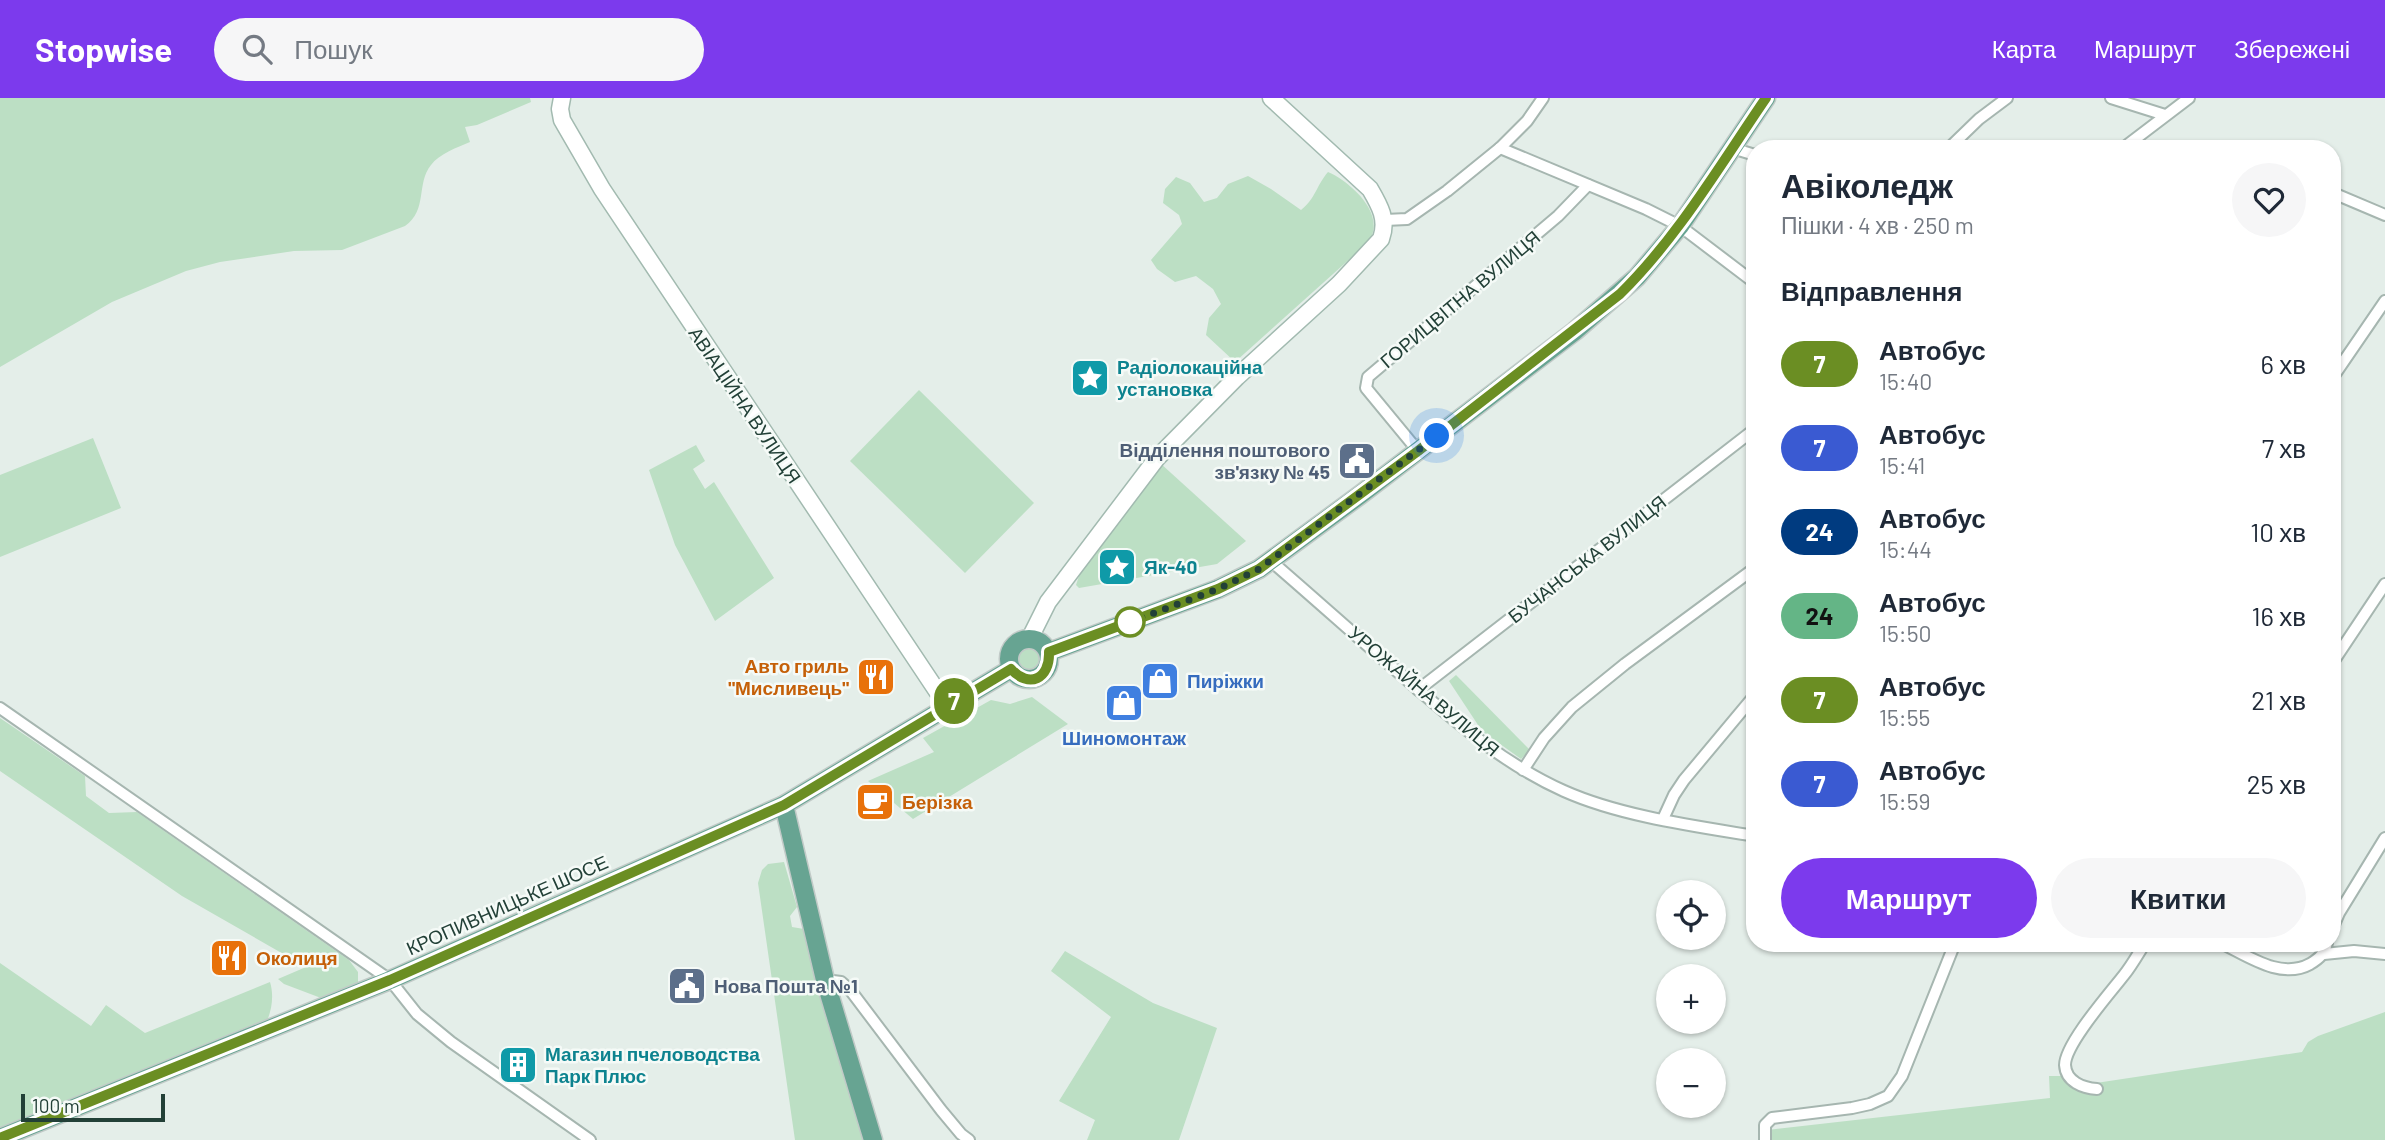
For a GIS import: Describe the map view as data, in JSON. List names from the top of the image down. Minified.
{"streets":{"main road":["АВІАЦІЙНА ВУЛИЦЯ","КРОПИВНИЦЬКЕ ШОСЕ"],"street":["ГОРИЦВІТНА ВУЛИЦЯ","БУЧАНСЬКА ВУЛИЦЯ","УРОЖАЙНА ВУЛИЦЯ"]},"crossings":[["АВІАЦІЙНА ВУЛИЦЯ","КРОПИВНИЦЬКЕ ШОСЕ"],["БУЧАНСЬКА ВУЛИЦЯ","УРОЖАЙНА ВУЛИЦЯ"]],"places":{"place":["Радіолокаційна установка","Як-40"],"public building":["Відділення поштового зв'язку № 45","Нова Пошта №1"],"restaurant":["Авто гриль \"Мисливець\"","Околиця"],"shop":["Пиріжки","Шиномонтаж"],"cafe":["Берізка"],"building":["Магазин пчеловодства Парк Плюс"]},"lines":["bus line 7"],"scale_bar":"100 m","page":{"header":"Stopwise","search":"Пошук","nav":["Карта","Маршрут","Збережені"],"on_map":"7","heading":[["Авіколедж","Пішки · 4 хв · 250 m"],"Відправлення"],"list":[{"mark":"7","name":"Автобус","note":"15:40","value":"6 хв"},{"mark":"7","name":"Автобус","note":"15:41","value":"7 хв"},{"mark":"24","name":"Автобус","note":"15:44","value":"10 хв"},{"mark":"24","name":"Автобус","note":"15:50","value":"16 хв"},{"mark":"7","name":"Автобус","note":"15:55","value":"21 хв"},{"mark":"7","name":"Автобус","note":"15:59","value":"25 хв"}],"buttons":["Маршрут","Квитки"],"map_buttons":["+","−"],"scale":"100 m"}}
